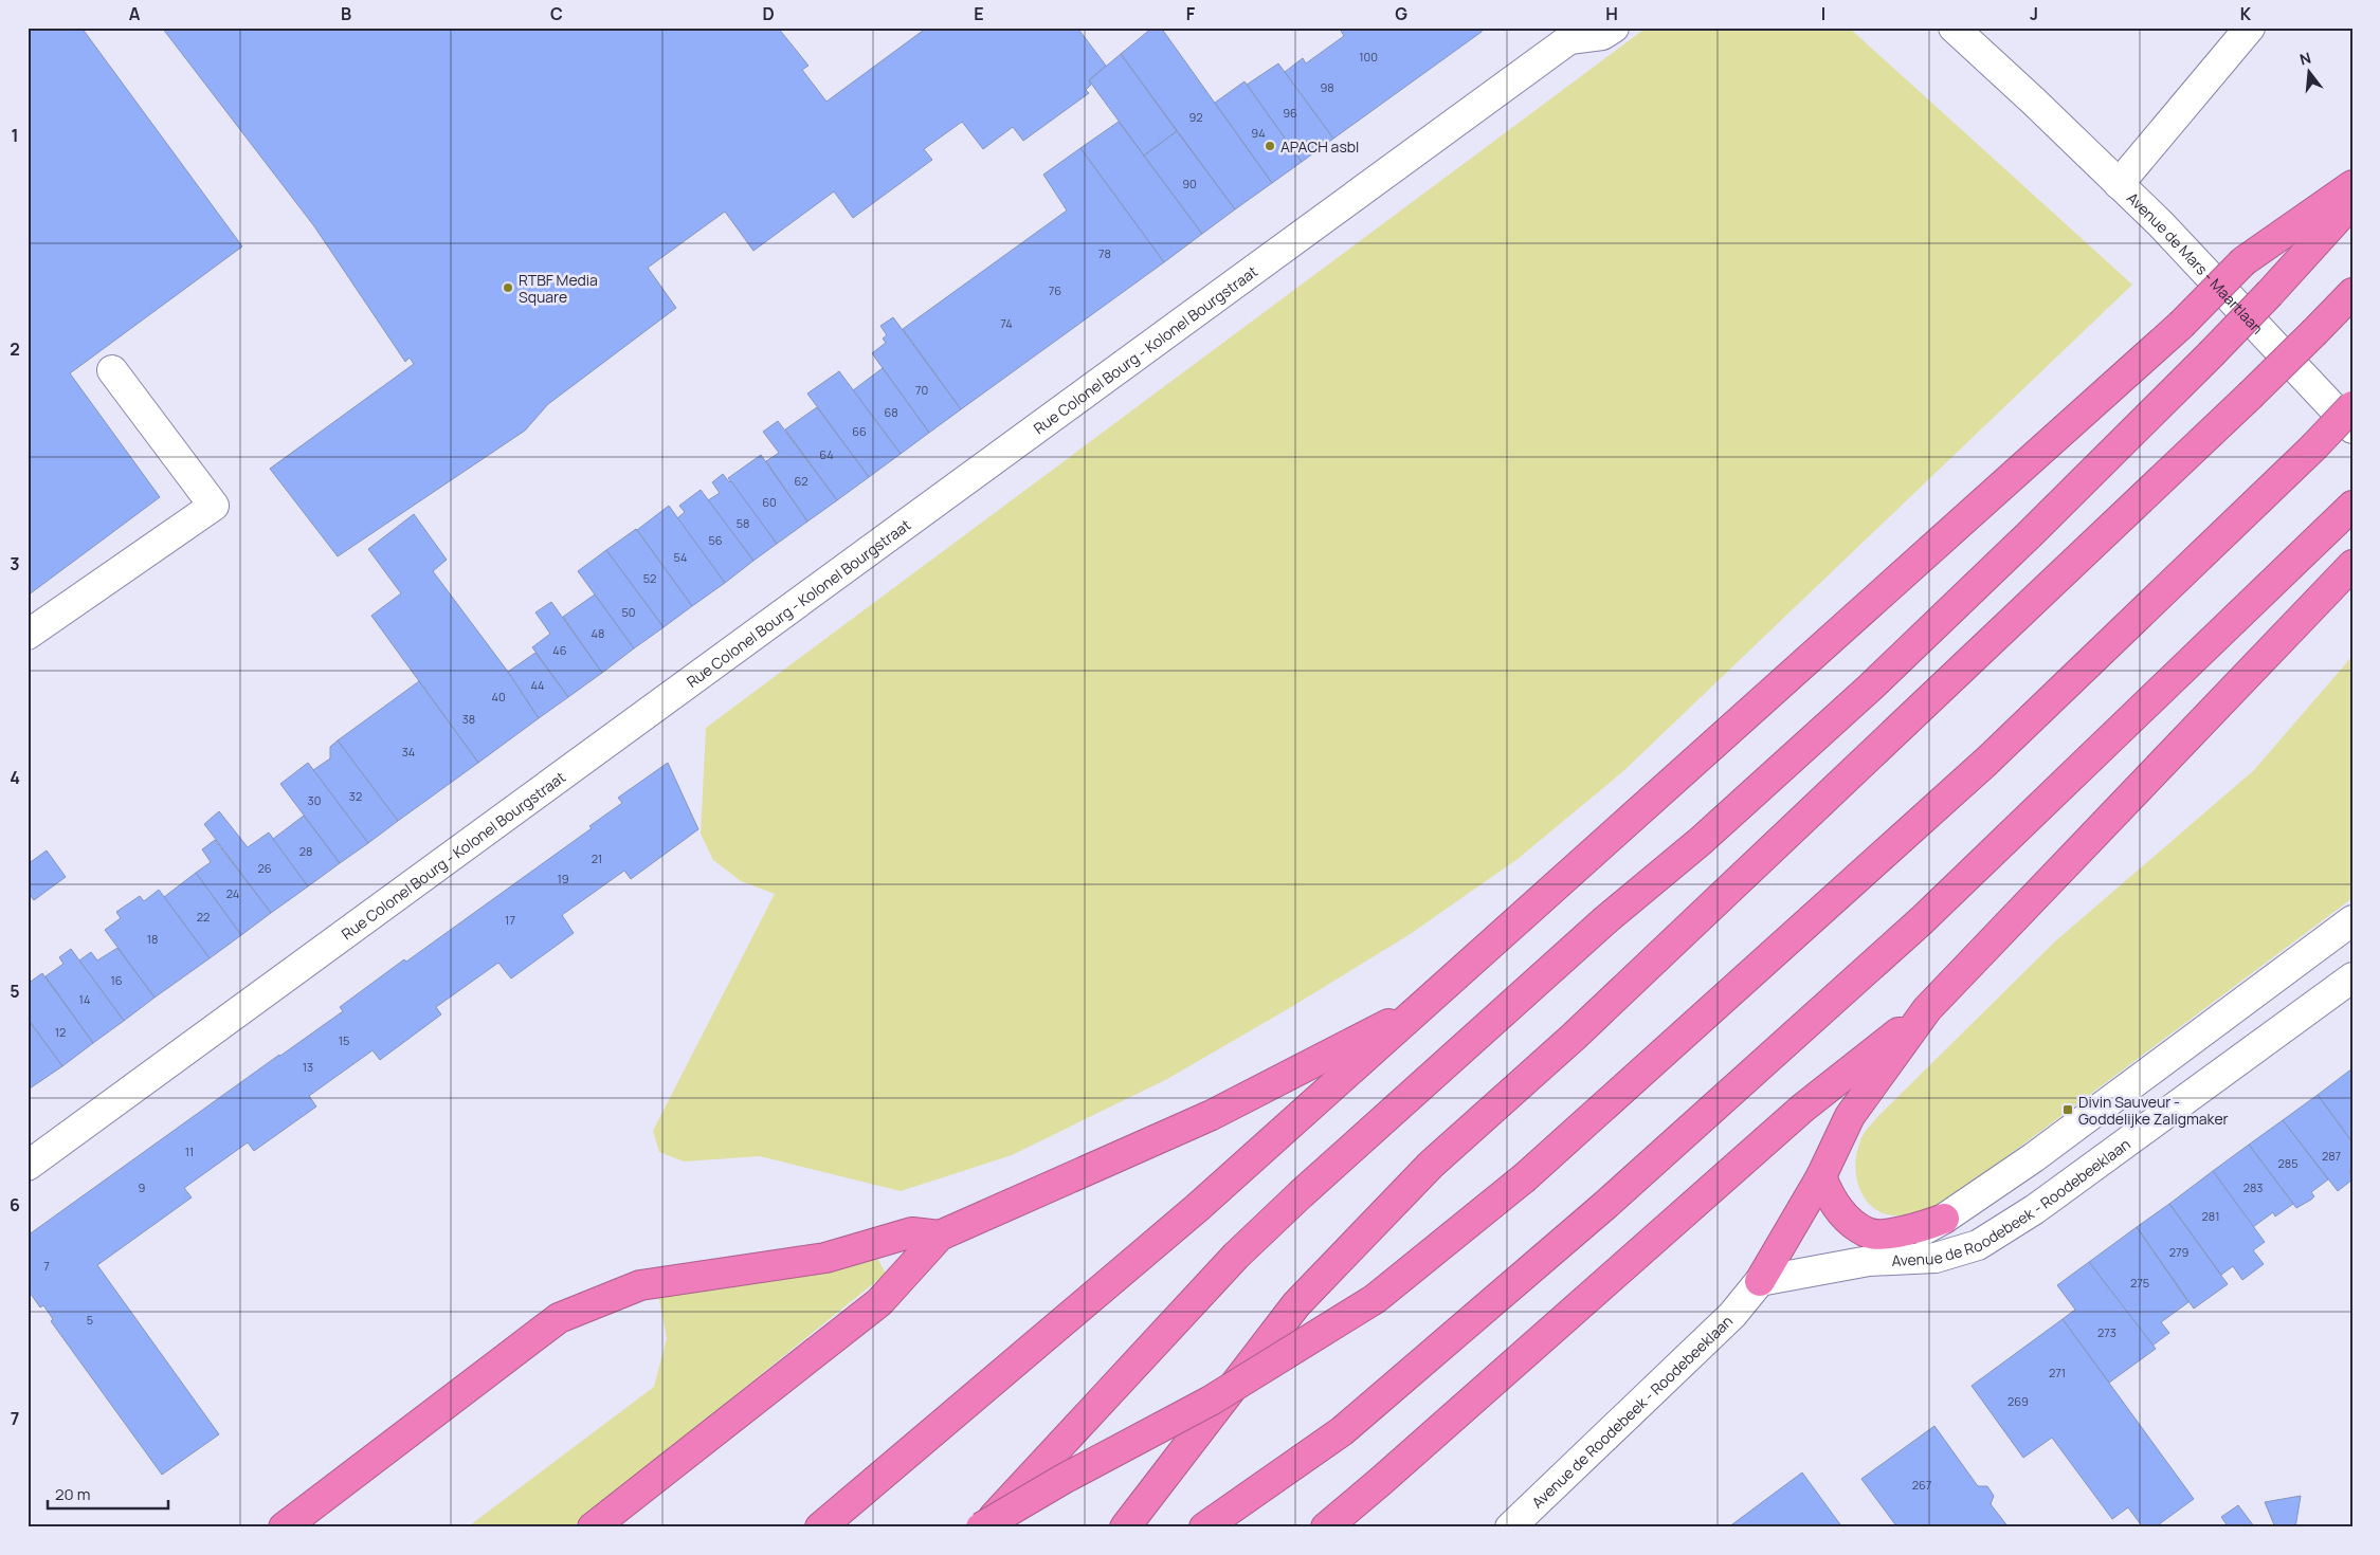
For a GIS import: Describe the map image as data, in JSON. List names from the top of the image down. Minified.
{"streets":{"street":["Avenue de Mars - Maartlaan","Rue Colonel Bourg - Kolonel Bourgstraat","Avenue de Roodebeek - Roodebeeklaan"]},"places":{"other":["APACH asbl","RTBF Media Square"],"transit":["Divin Sauveur - Goddelijke Zaligmaker"]},"house_numbers":["100","98","96","92","94","90","78","76","74","70","68","66","64","62","60","58","56","54","52","50","48","46","44","40","38","34","32","30","28","21","26","19","24","22","17","18","16","14","12","15","13","11","287","285","9","283","281","279","7","275","5","273","271","269","267"],"scale_bar":"20 m","north":"top","grid":{"columns":["A","B","C","D","E","F","G","H","I","J","K"],"rows":["1","2","3","4","5","6","7"]}}
